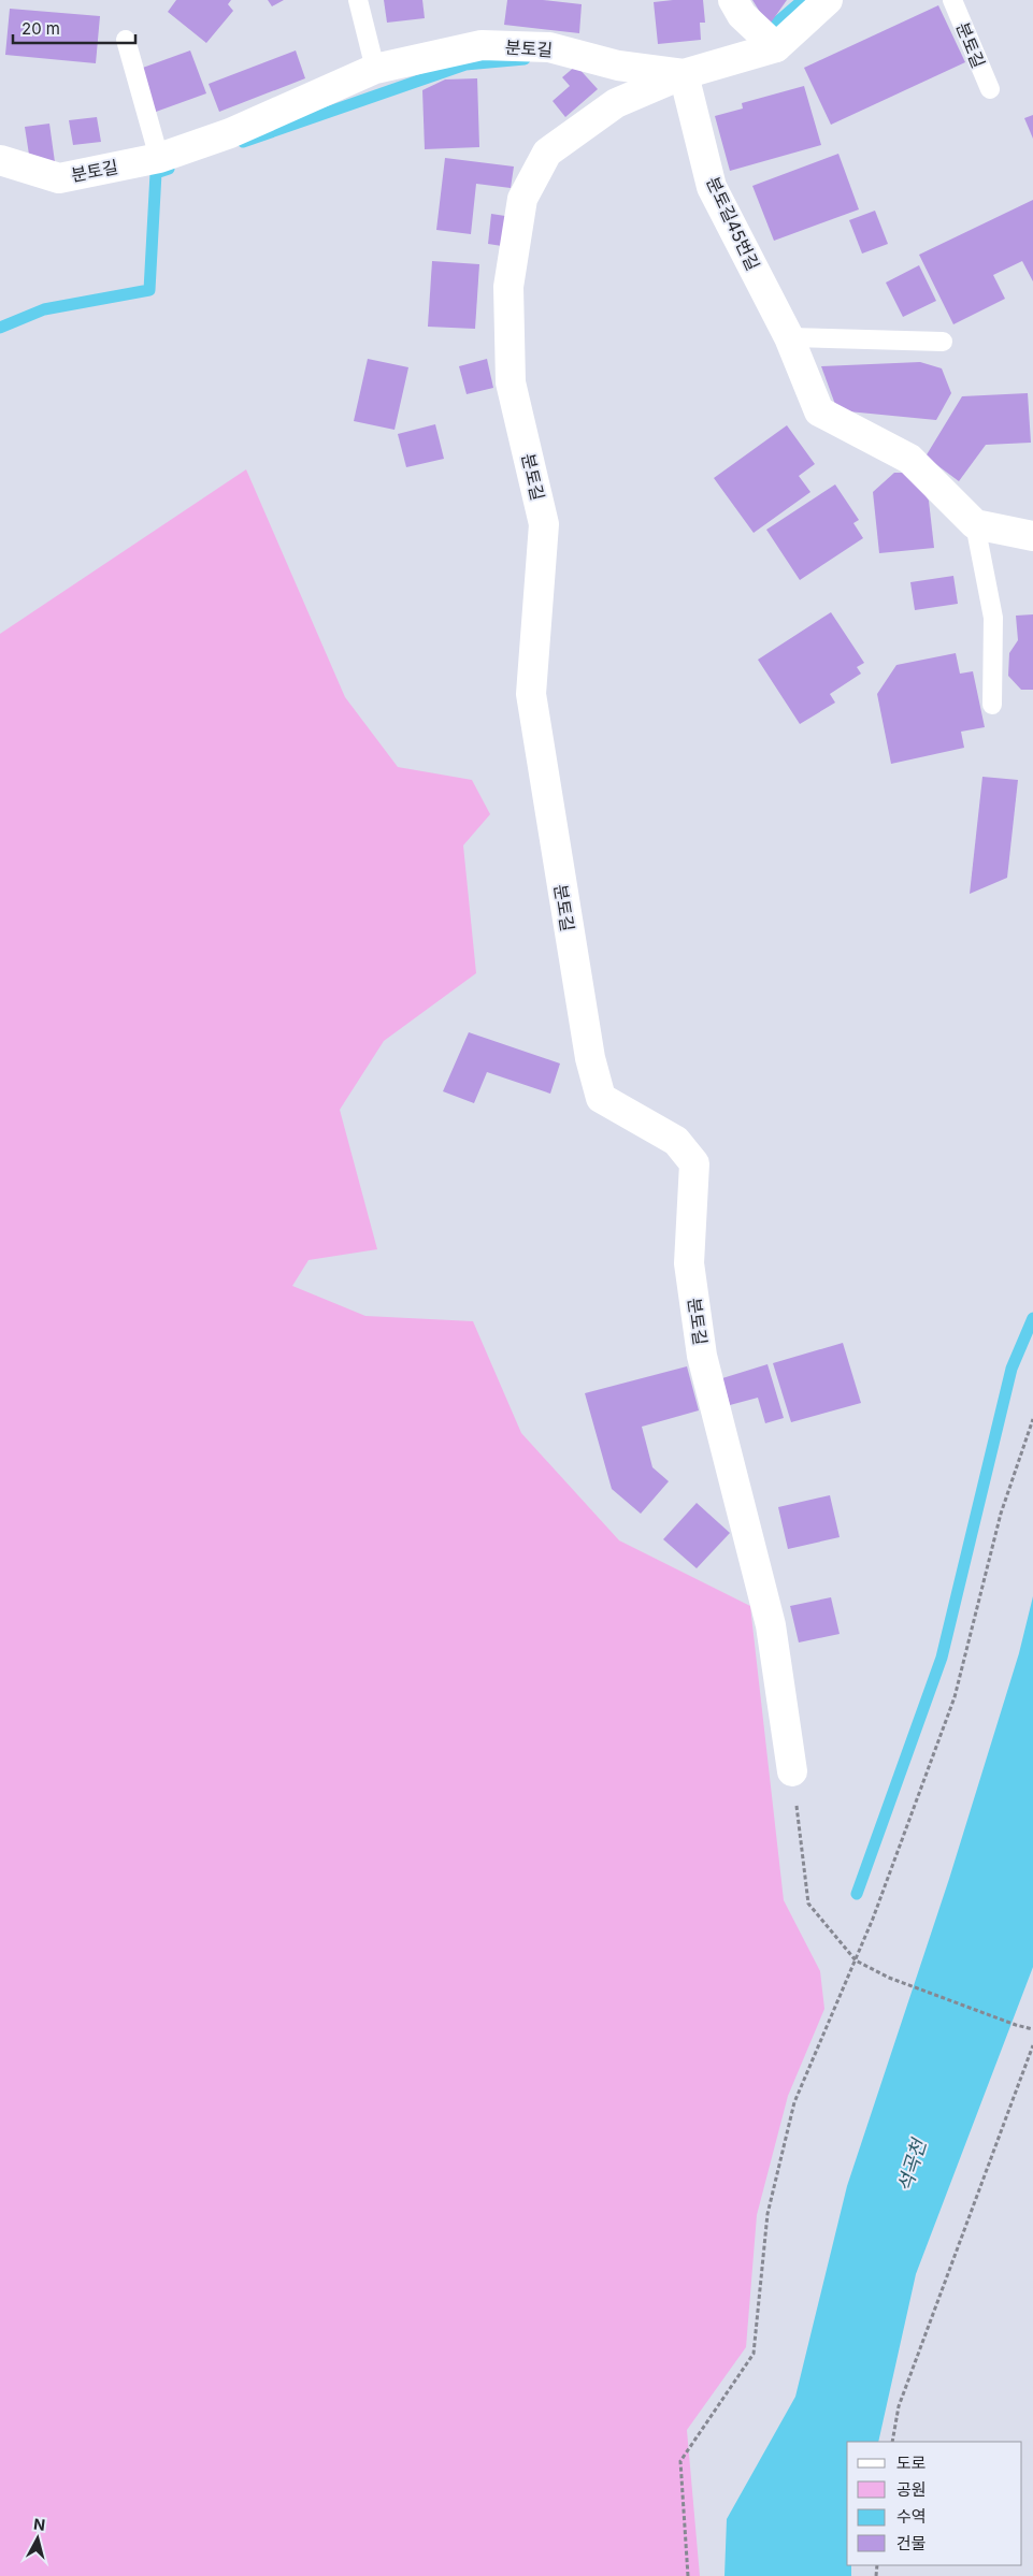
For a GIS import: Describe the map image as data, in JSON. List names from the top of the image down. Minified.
{"streets":{"street":["분토길","분토길45번길"]},"crossings":[["분토길","분토길45번길"]],"water":["석곡천"],"legend":["도로","공원","수역","건물"],"scale_bar":"20 m","north":"top"}
